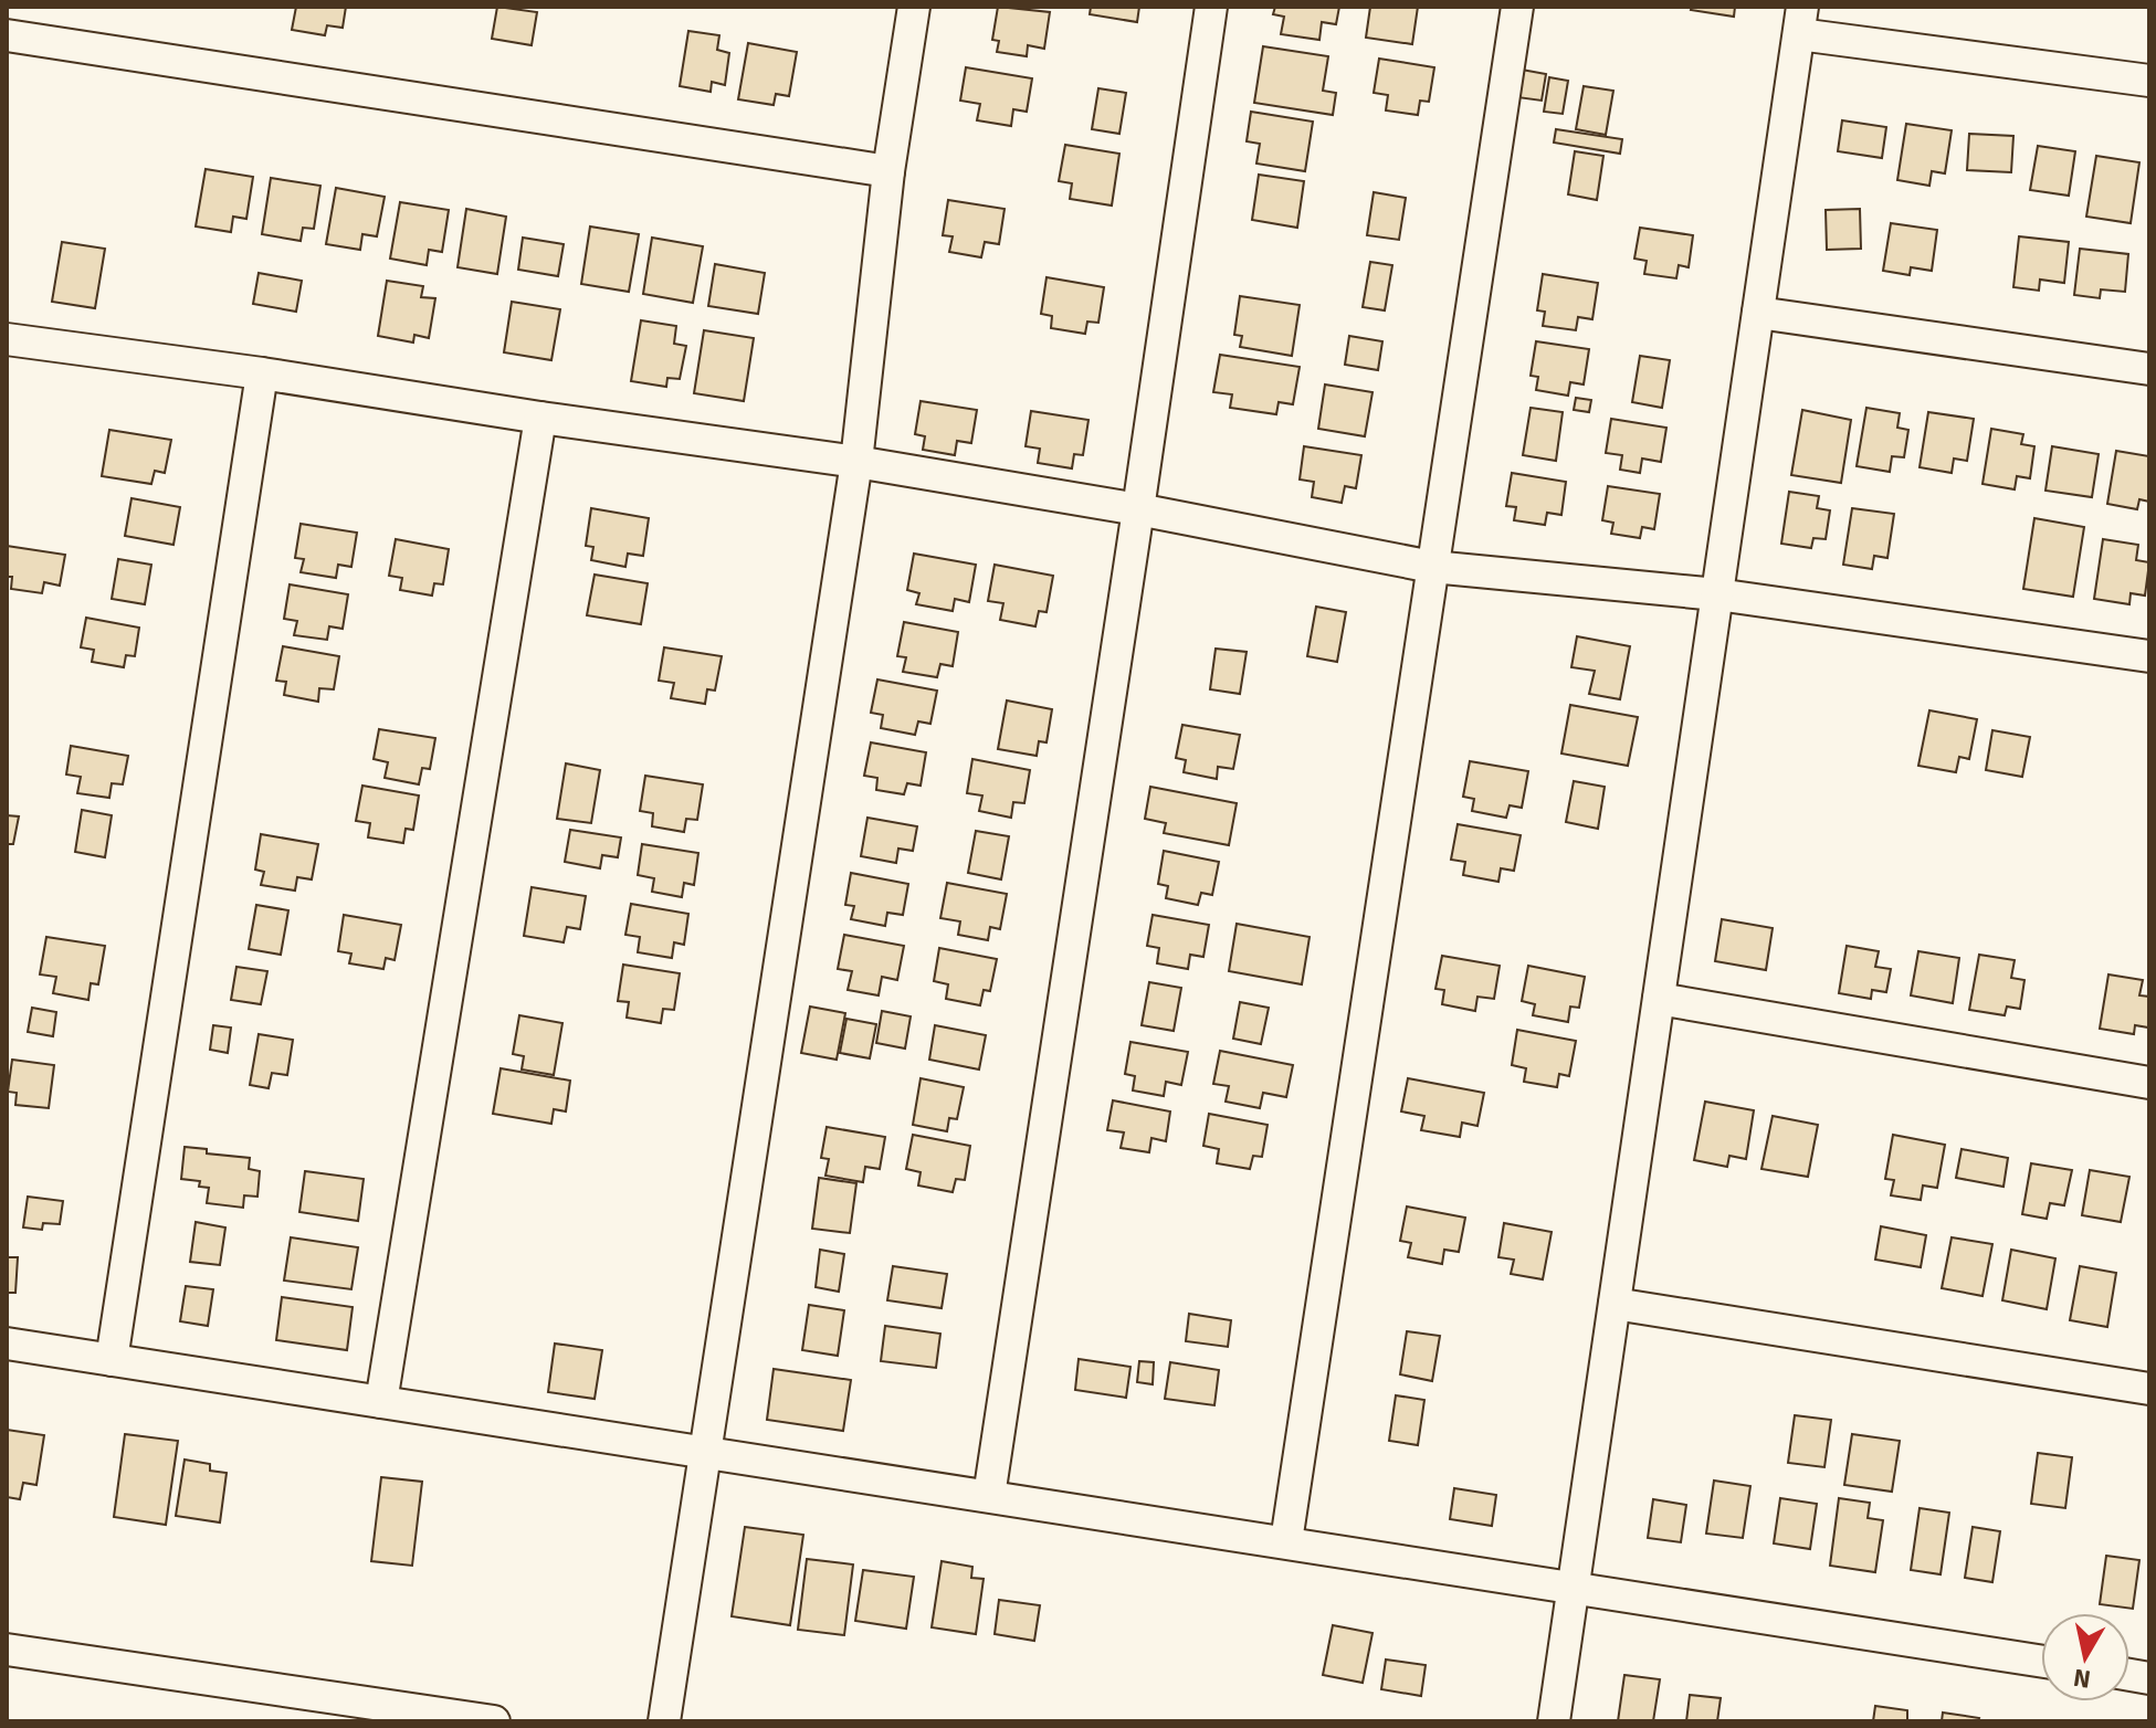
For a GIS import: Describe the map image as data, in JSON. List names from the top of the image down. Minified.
{"north":"bottom"}
